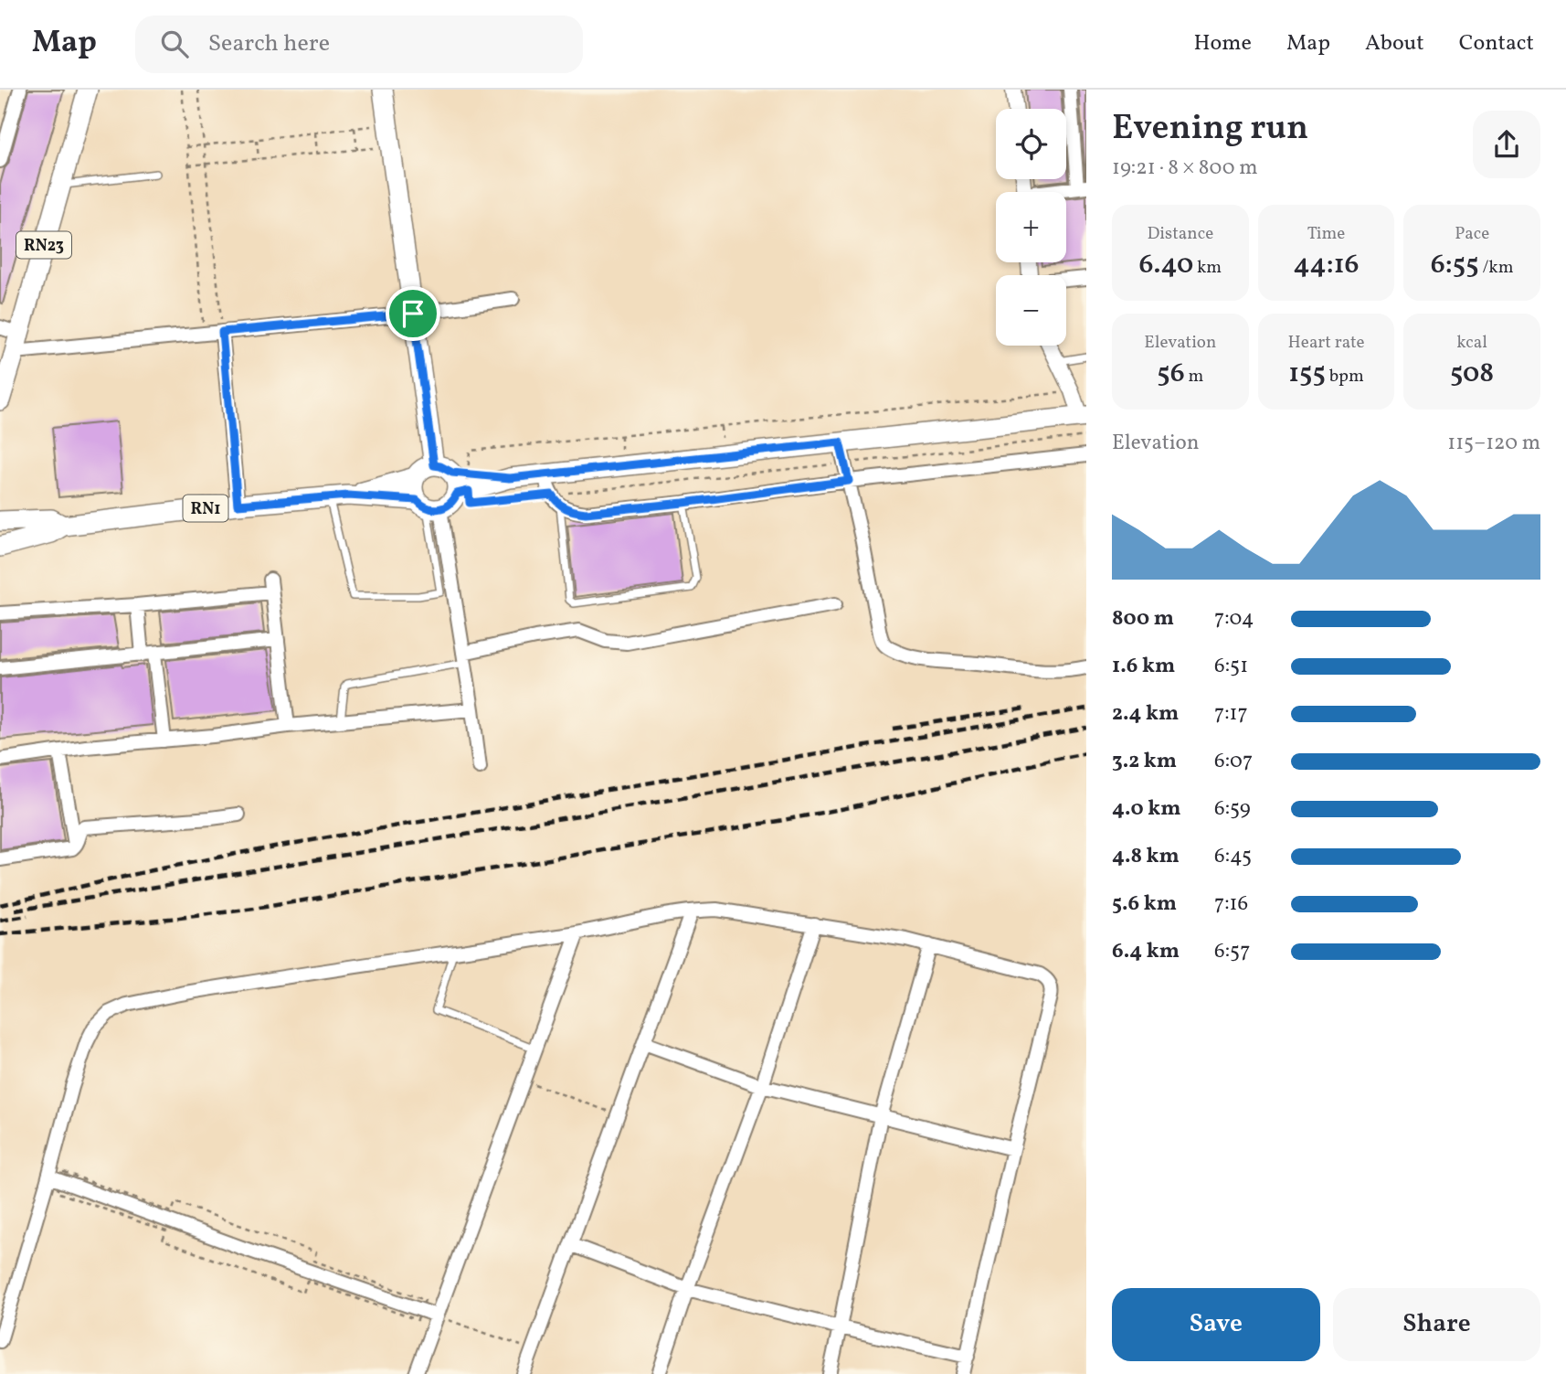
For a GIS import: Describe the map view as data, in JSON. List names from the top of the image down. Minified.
{"streets":{"main road":["RN23","RN1"]},"page":{"header":"Map","search":"Search here","nav":["Home","Map","About","Contact"],"heading":["Evening run","19:21 · 8 × 800 m"],"map_buttons":["+","−"],"stats":[["Distance","6.40 km"],["Time","44:16"],["Pace","6:55 /km"],["Elevation","56 m"],["Heart rate","155 bpm"],["kcal","508"]],"chart":["Elevation","115–120 m"],"list":[{"name":"800 m","note":"7:04"},{"name":"1.6 km","note":"6:51"},{"name":"2.4 km","note":"7:17"},{"name":"3.2 km","note":"6:07"},{"name":"4.0 km","note":"6:59"},{"name":"4.8 km","note":"6:45"},{"name":"5.6 km","note":"7:16"},{"name":"6.4 km","note":"6:57"}],"buttons":["Save","Share"]}}
